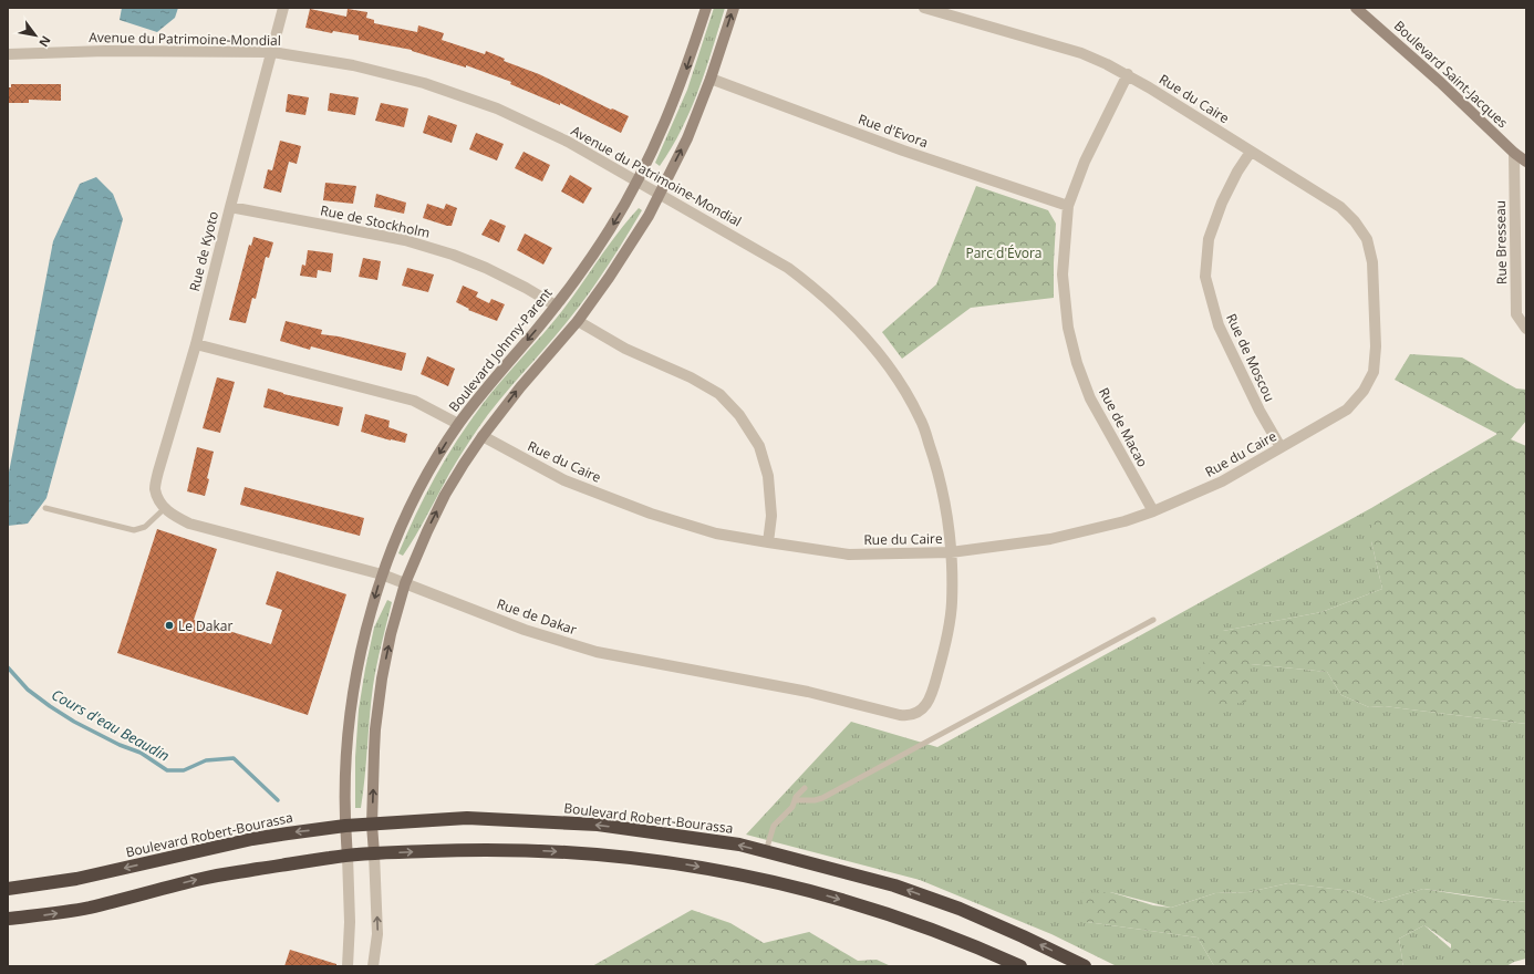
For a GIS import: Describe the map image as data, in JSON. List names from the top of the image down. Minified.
{"streets":{"highway":["Boulevard Robert-Bourassa"],"street":["Avenue du Patrimoine-Mondial","Boulevard Saint-Jacques","Rue du Caire","Rue d'Evora","Rue de Stockholm","Rue Bresseau","Rue de Kyoto","Boulevard Johnny-Parent","Rue de Moscou","Rue de Macao","Rue de Dakar"]},"crossings":[["Avenue du Patrimoine-Mondial","Rue du Caire"],["Avenue du Patrimoine-Mondial","Rue de Kyoto"],["Avenue du Patrimoine-Mondial","Boulevard Johnny-Parent"],["Avenue du Patrimoine-Mondial","Rue de Dakar"],["Boulevard Saint-Jacques","Rue Bresseau"],["Rue du Caire","Rue de Moscou"],["Rue du Caire","Rue de Macao"],["Rue d'Evora","Rue de Macao"],["Rue de Stockholm","Rue de Kyoto"],["Rue de Stockholm","Boulevard Johnny-Parent"],["Rue de Kyoto","Rue de Dakar"],["Boulevard Johnny-Parent","Rue de Dakar"],["Boulevard Johnny-Parent","Boulevard Robert-Bourassa"]],"water":["Cours d'eau Beaudin"],"parks":["Parc d'Évora"],"places":["Le Dakar"],"north":"bottom right"}
